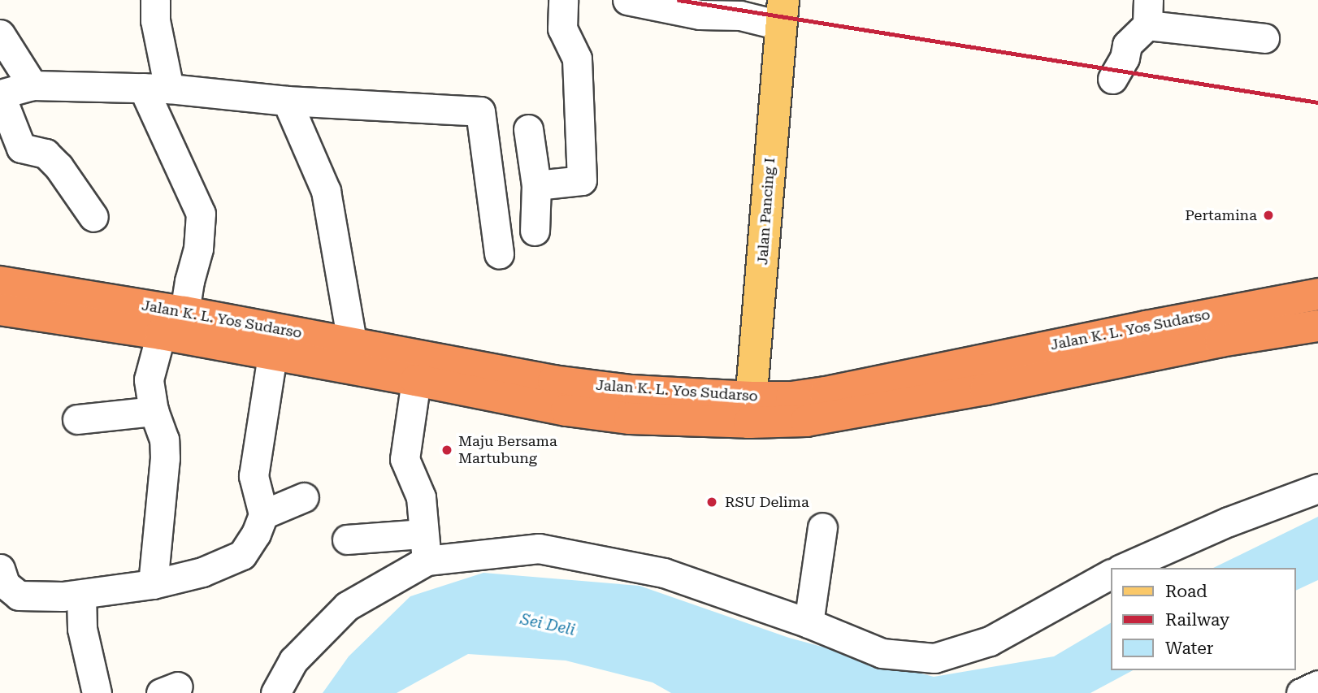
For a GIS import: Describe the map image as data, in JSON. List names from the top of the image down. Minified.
{"streets":{"highway":["Jalan K. L. Yos Sudarso"],"main road":["Jalan Pancing I"]},"crossings":[["Jalan Pancing I","Jalan K. L. Yos Sudarso"]],"water":["Sei Deli"],"places":["Pertamina","Maju Bersama Martubung","RSU Delima"],"legend":["Road","Railway","Water"]}
